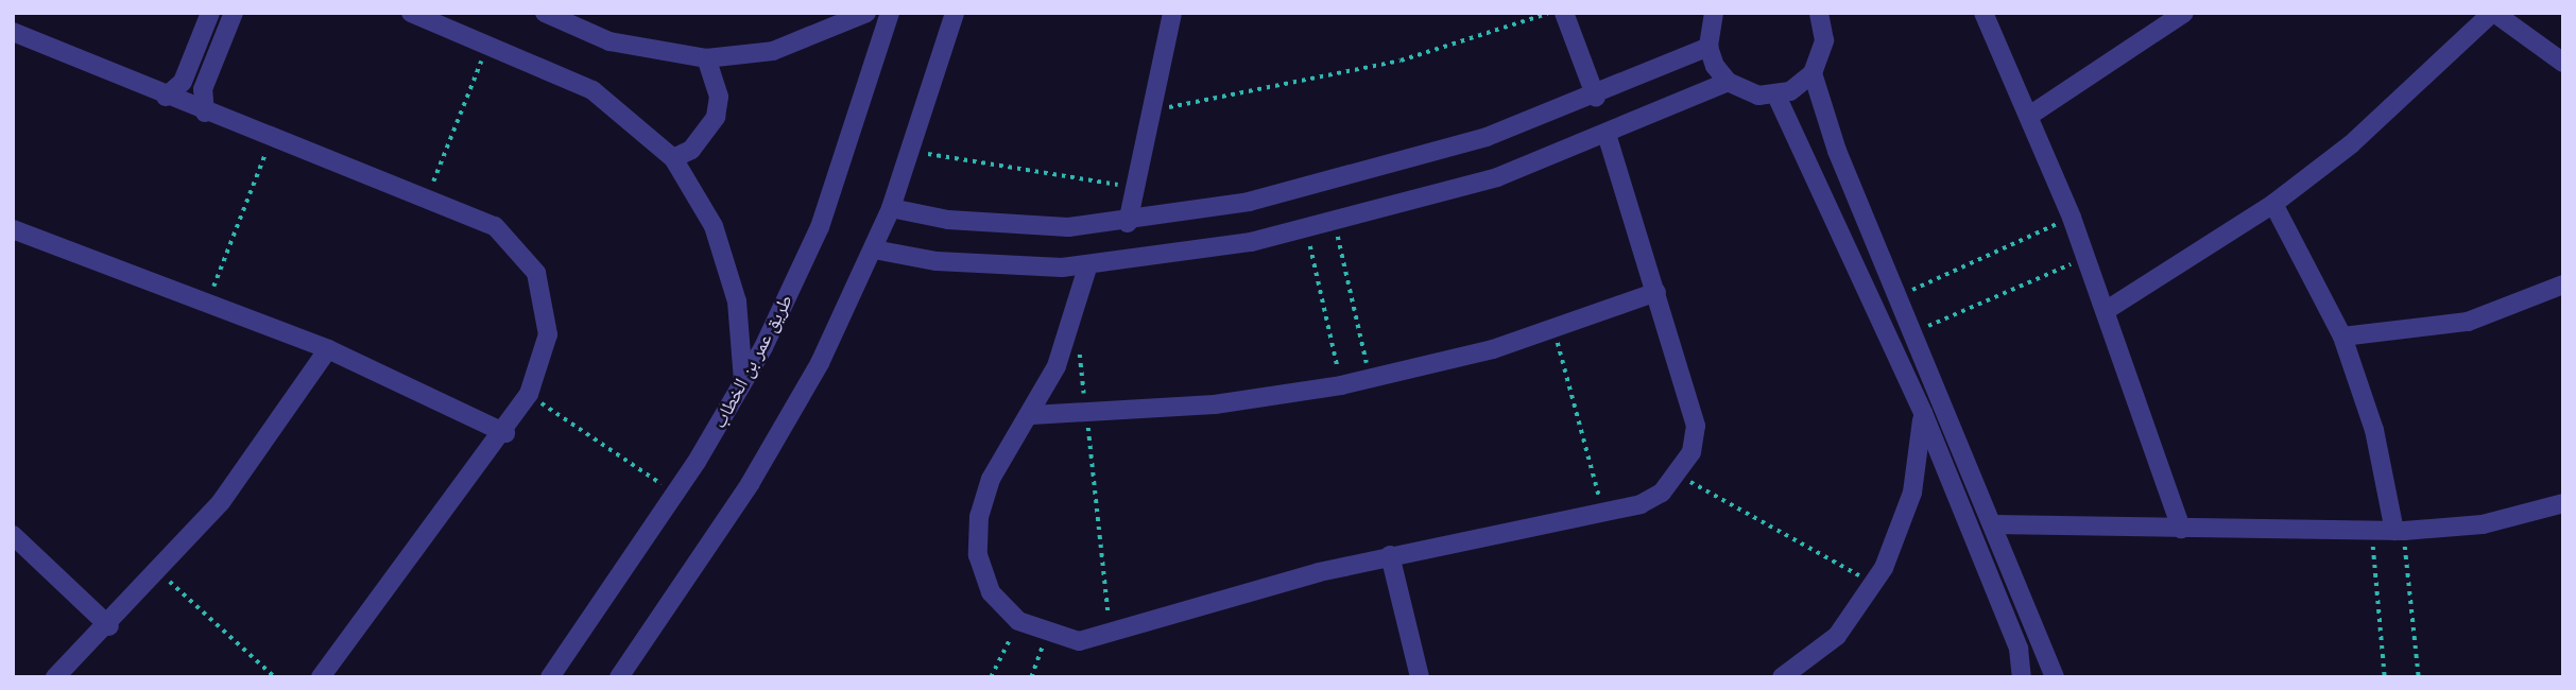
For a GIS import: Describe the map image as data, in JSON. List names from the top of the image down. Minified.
{"streets":{"street":["طريق عمر بن الخطاب"]}}
